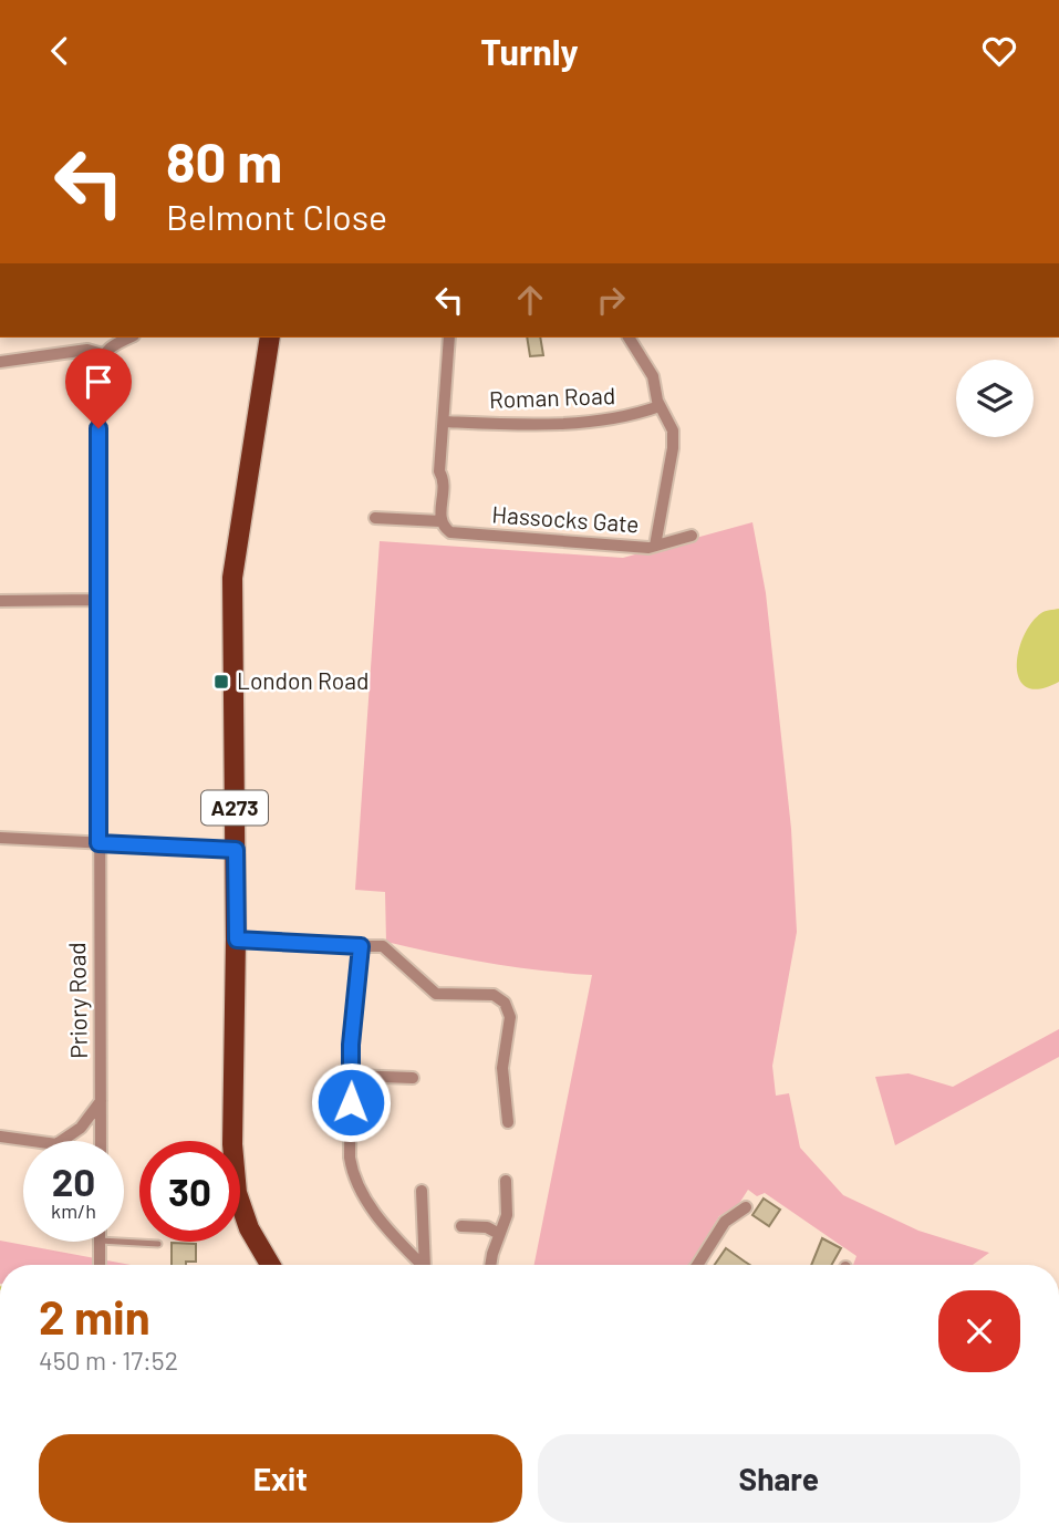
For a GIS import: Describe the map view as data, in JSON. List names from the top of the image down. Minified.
{"streets":{"main road":["A273"],"street":["Roman Road","Hassocks Gate","Priory Road"]},"places":{"transit":["London Road"]},"page":{"header":"Turnly","turn":["80 m","Belmont Close"],"speed":"20 km/h","limit":"30","heading":["2 min","450 m · 17:52"],"buttons":["Exit","Share"]}}
